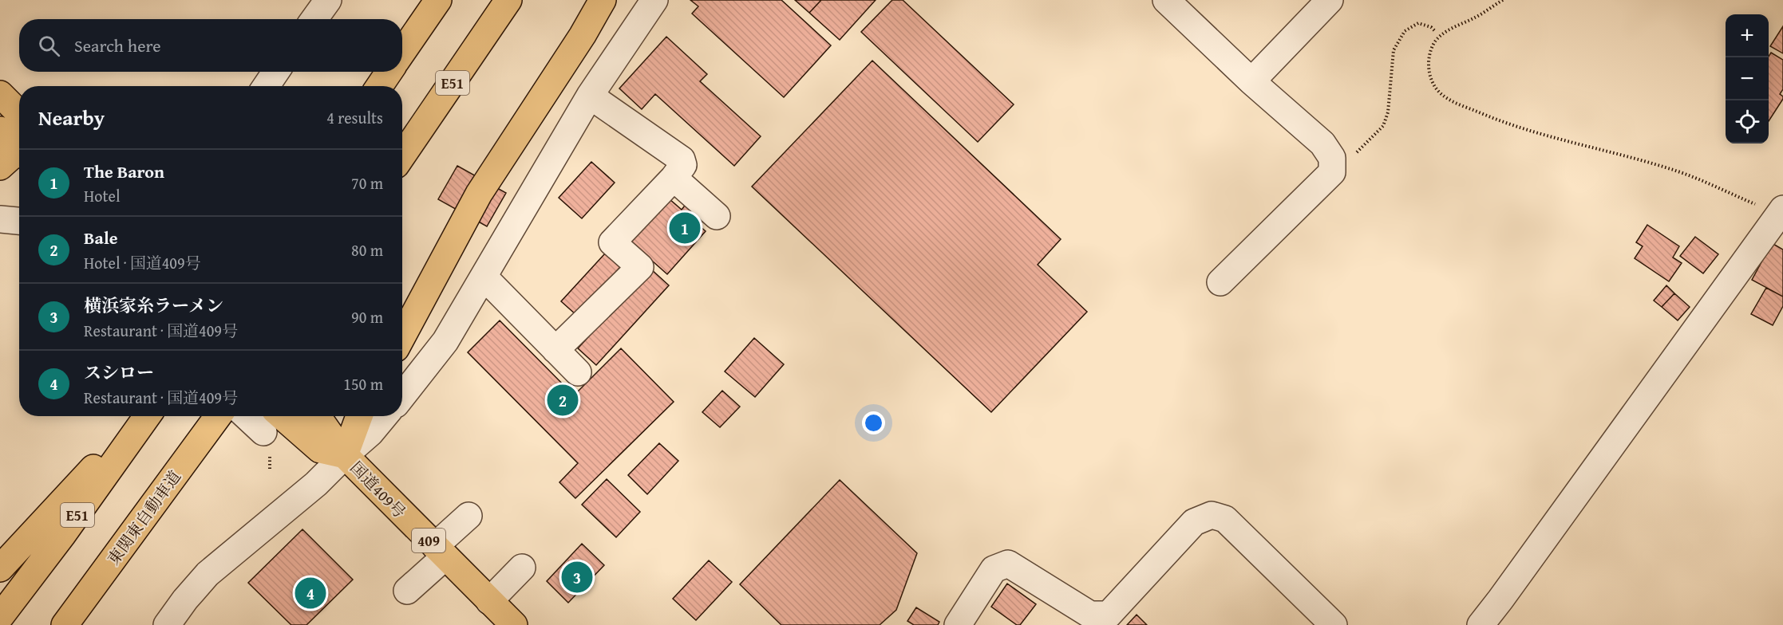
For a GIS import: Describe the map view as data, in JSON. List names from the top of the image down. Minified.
{"streets":{"highway":["E51","国道409号","東関東自動車道","409"]},"page":{"map_buttons":["+","−"],"search":"Search here","heading":["Nearby","4 results"],"list":[{"mark":"1","name":"The Baron","note":"Hotel","value":"70 m"},{"mark":"2","name":"Bale","note":"Hotel · 国道409号","value":"80 m"},{"mark":"3","name":"横浜家糸ラーメン","note":"Restaurant · 国道409号","value":"90 m"},{"mark":"4","name":"スシロー","note":"Restaurant · 国道409号","value":"150 m"}],"pins":["1","2","3","4"]}}
